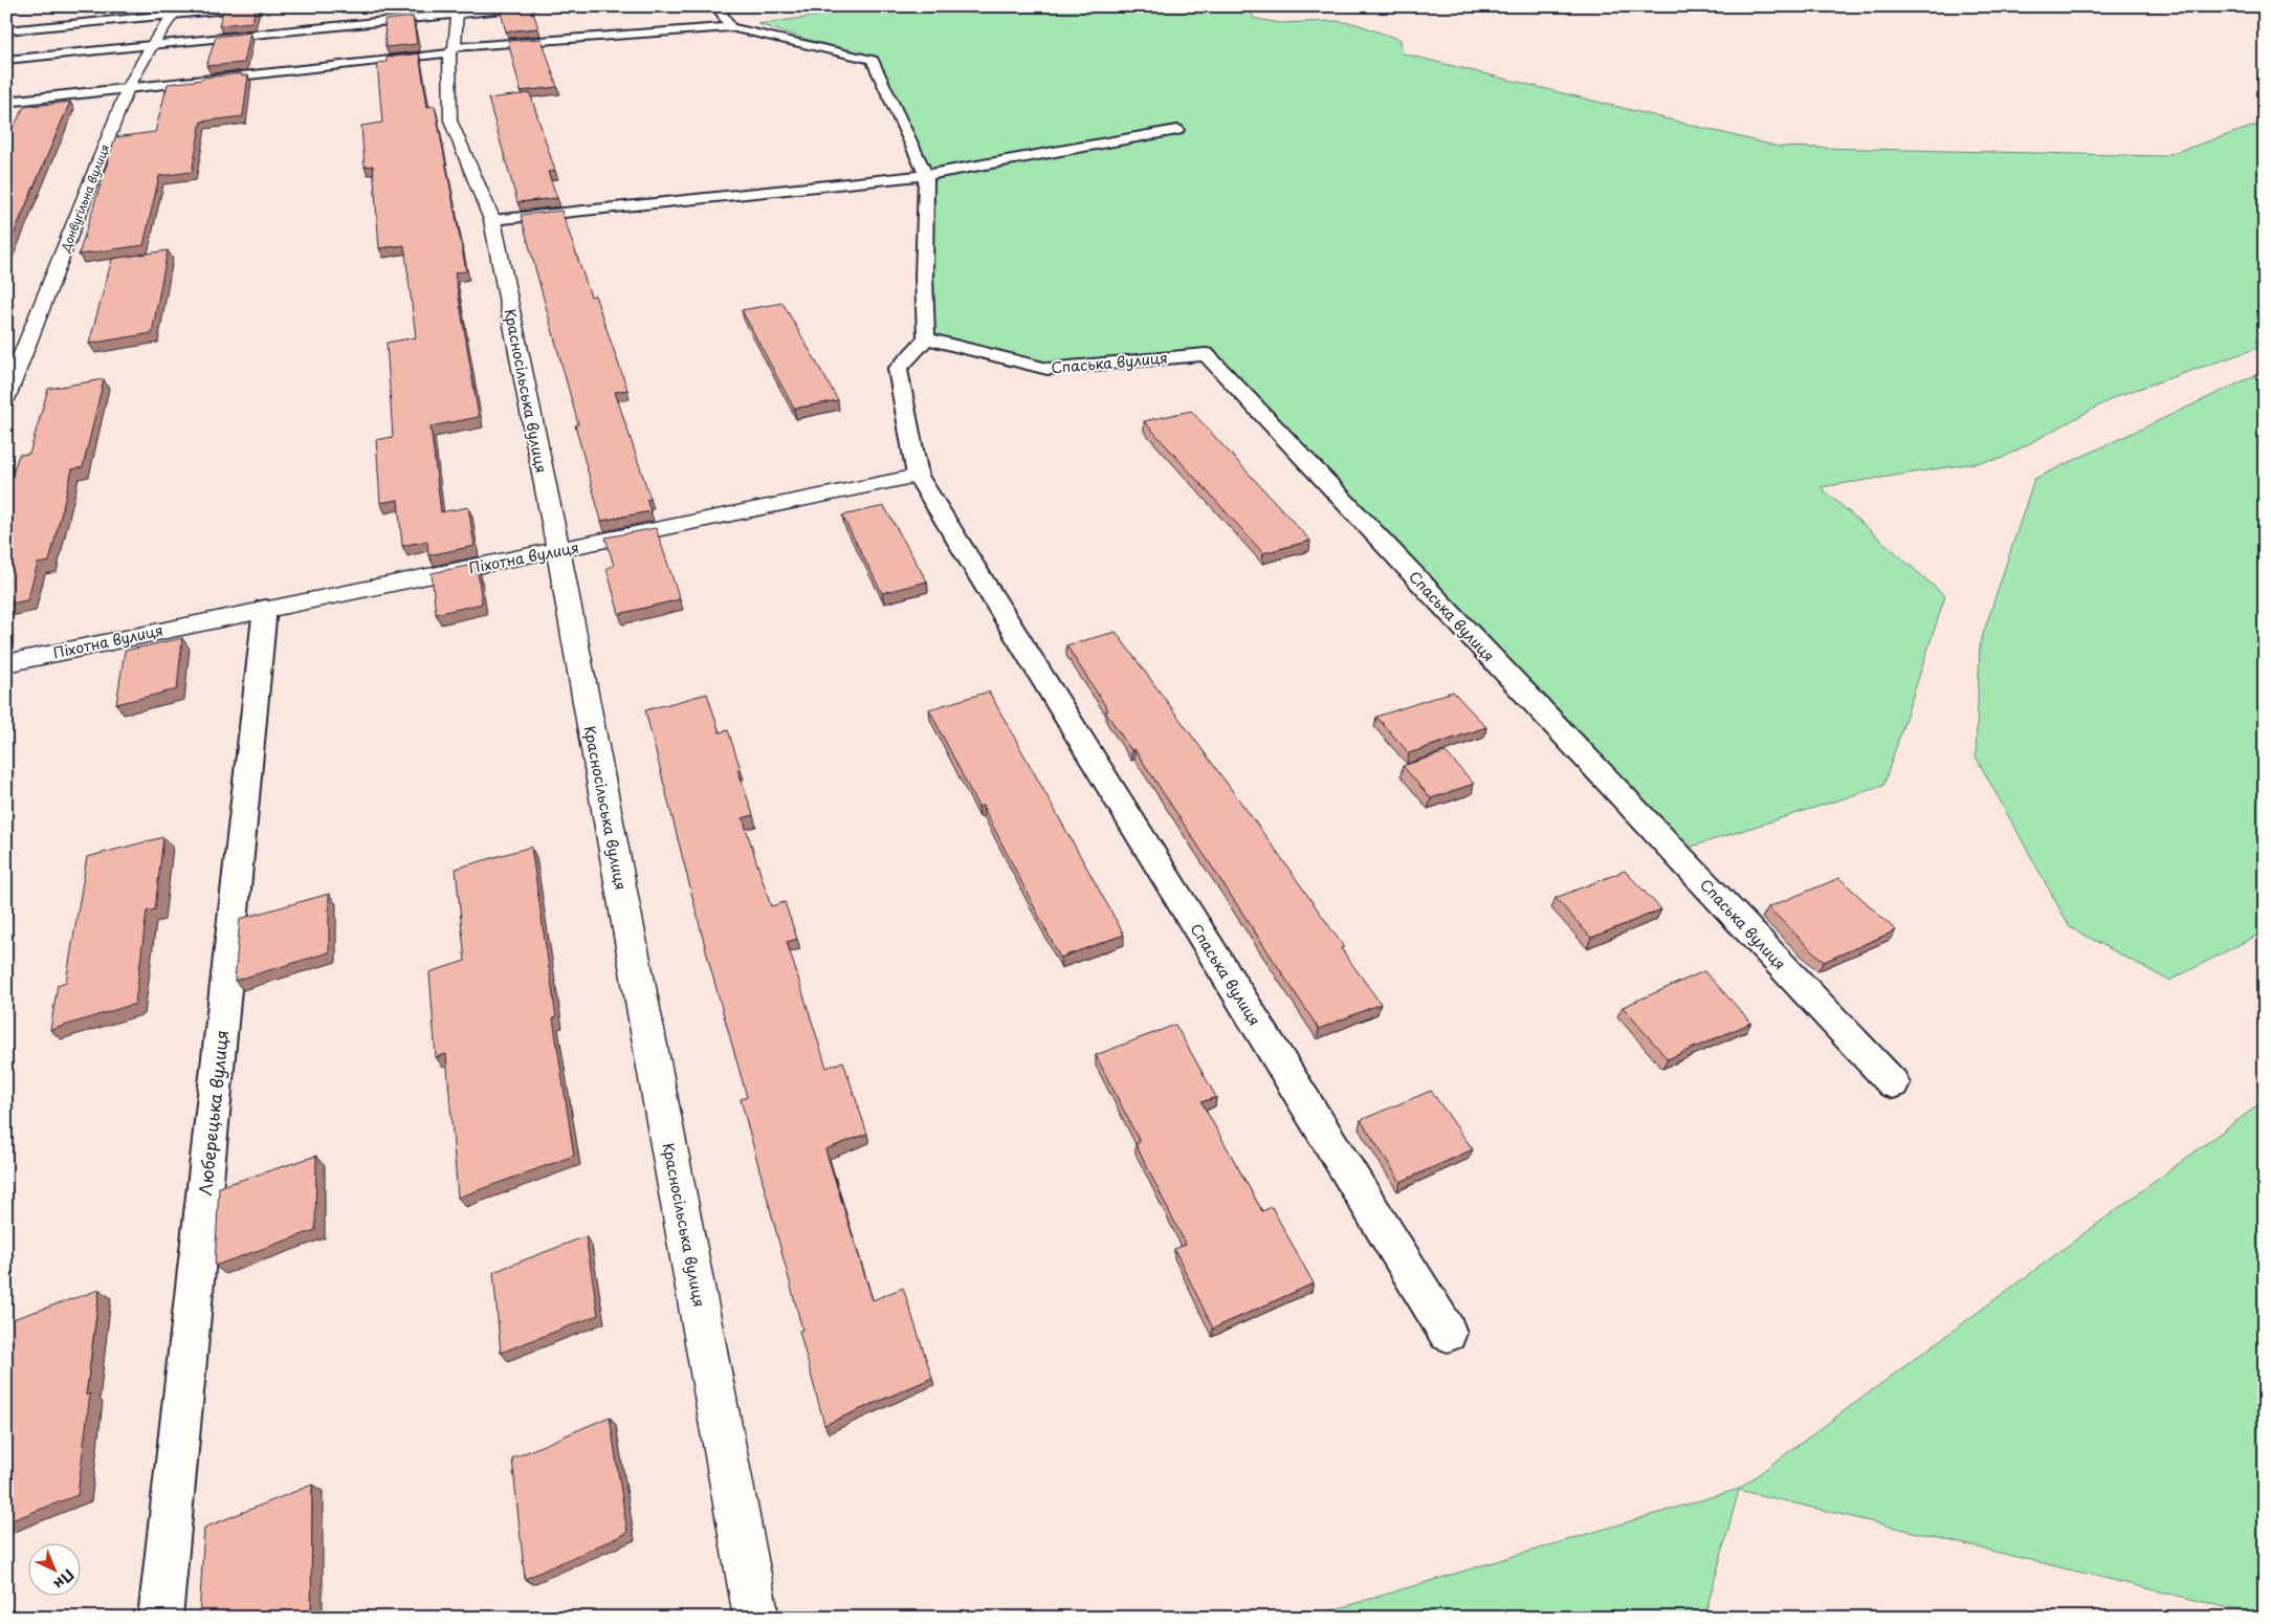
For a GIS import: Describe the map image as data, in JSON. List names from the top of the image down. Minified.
{"streets":{"street":["Донвугільна вулиця","Красносільська вулиця","Піхотна вулиця"],"lane":["Спаська вулиця","Люберецька вулиця"]},"crossings":[["Спаська вулиця","Піхотна вулиця"],["Красносільська вулиця","Піхотна вулиця"],["Піхотна вулиця","Люберецька вулиця"]],"north":"bottom right"}
